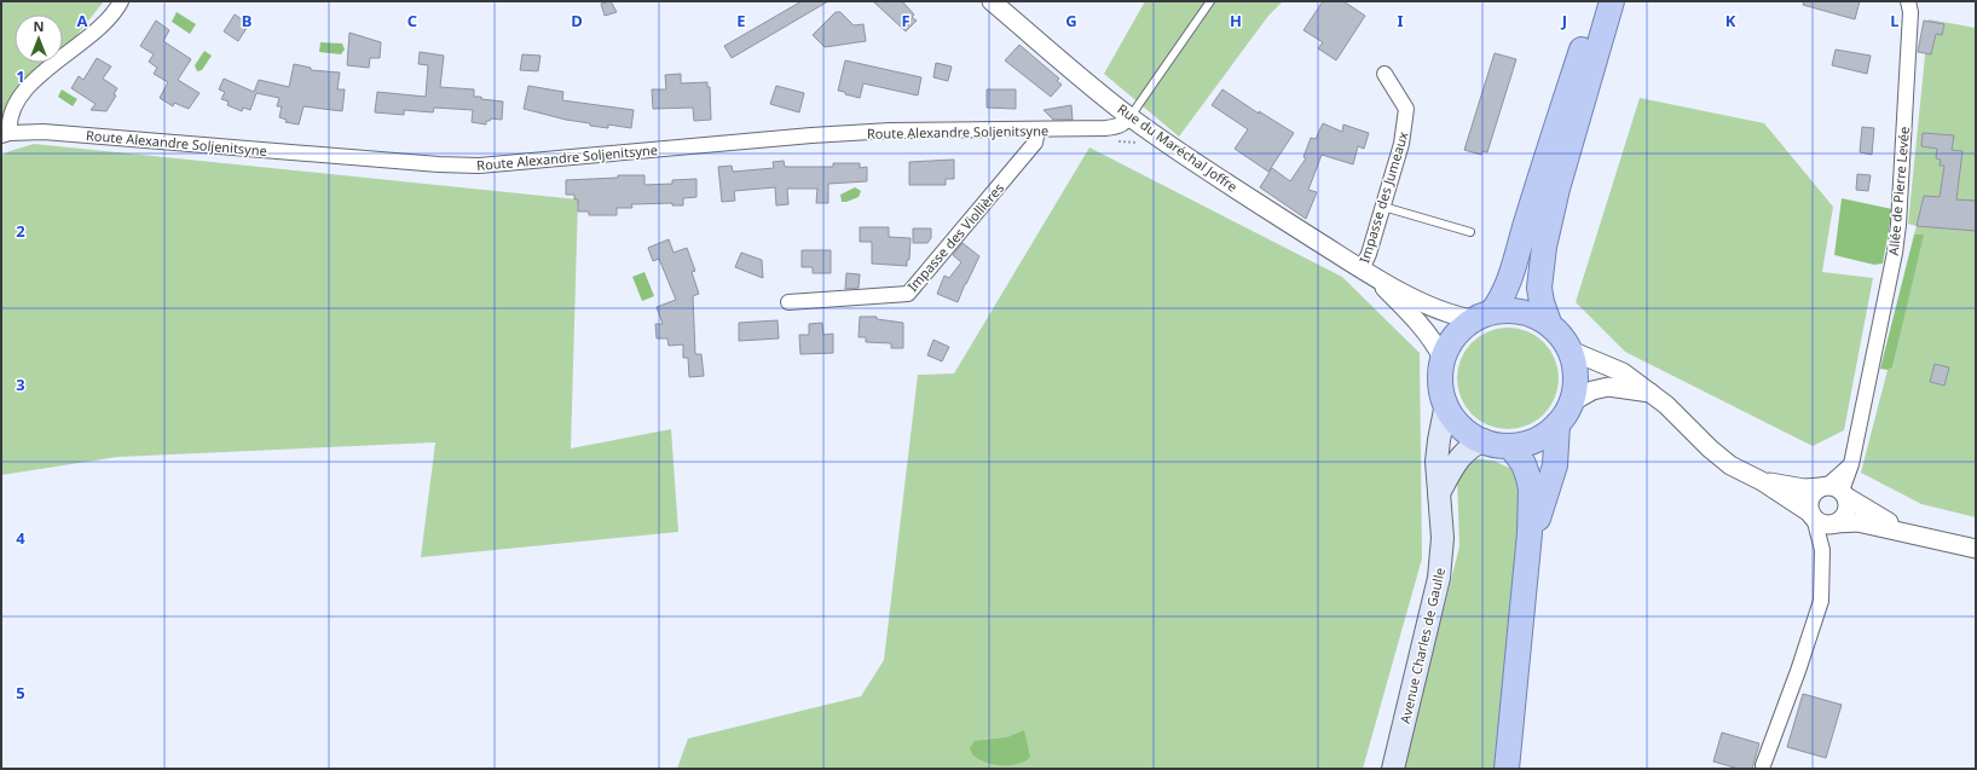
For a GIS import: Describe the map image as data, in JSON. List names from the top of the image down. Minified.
{"streets":{"main road":["Avenue Charles de Gaulle"],"street":["Route Alexandre Soljenitsyne","Rue du Maréchal Joffre","Allée de Pierre Levée","Impasse des Jumeaux","Impasse des Viollières"]},"crossings":[["Route Alexandre Soljenitsyne","Rue du Maréchal Joffre"],["Route Alexandre Soljenitsyne","Impasse des Viollières"],["Rue du Maréchal Joffre","Impasse des Jumeaux"],["Rue du Maréchal Joffre","Avenue Charles de Gaulle"]],"north":"top","grid":{"columns":["A","B","C","D","E","F","G","H","I","J","K","L"],"rows":["1","2","3","4","5"]}}
